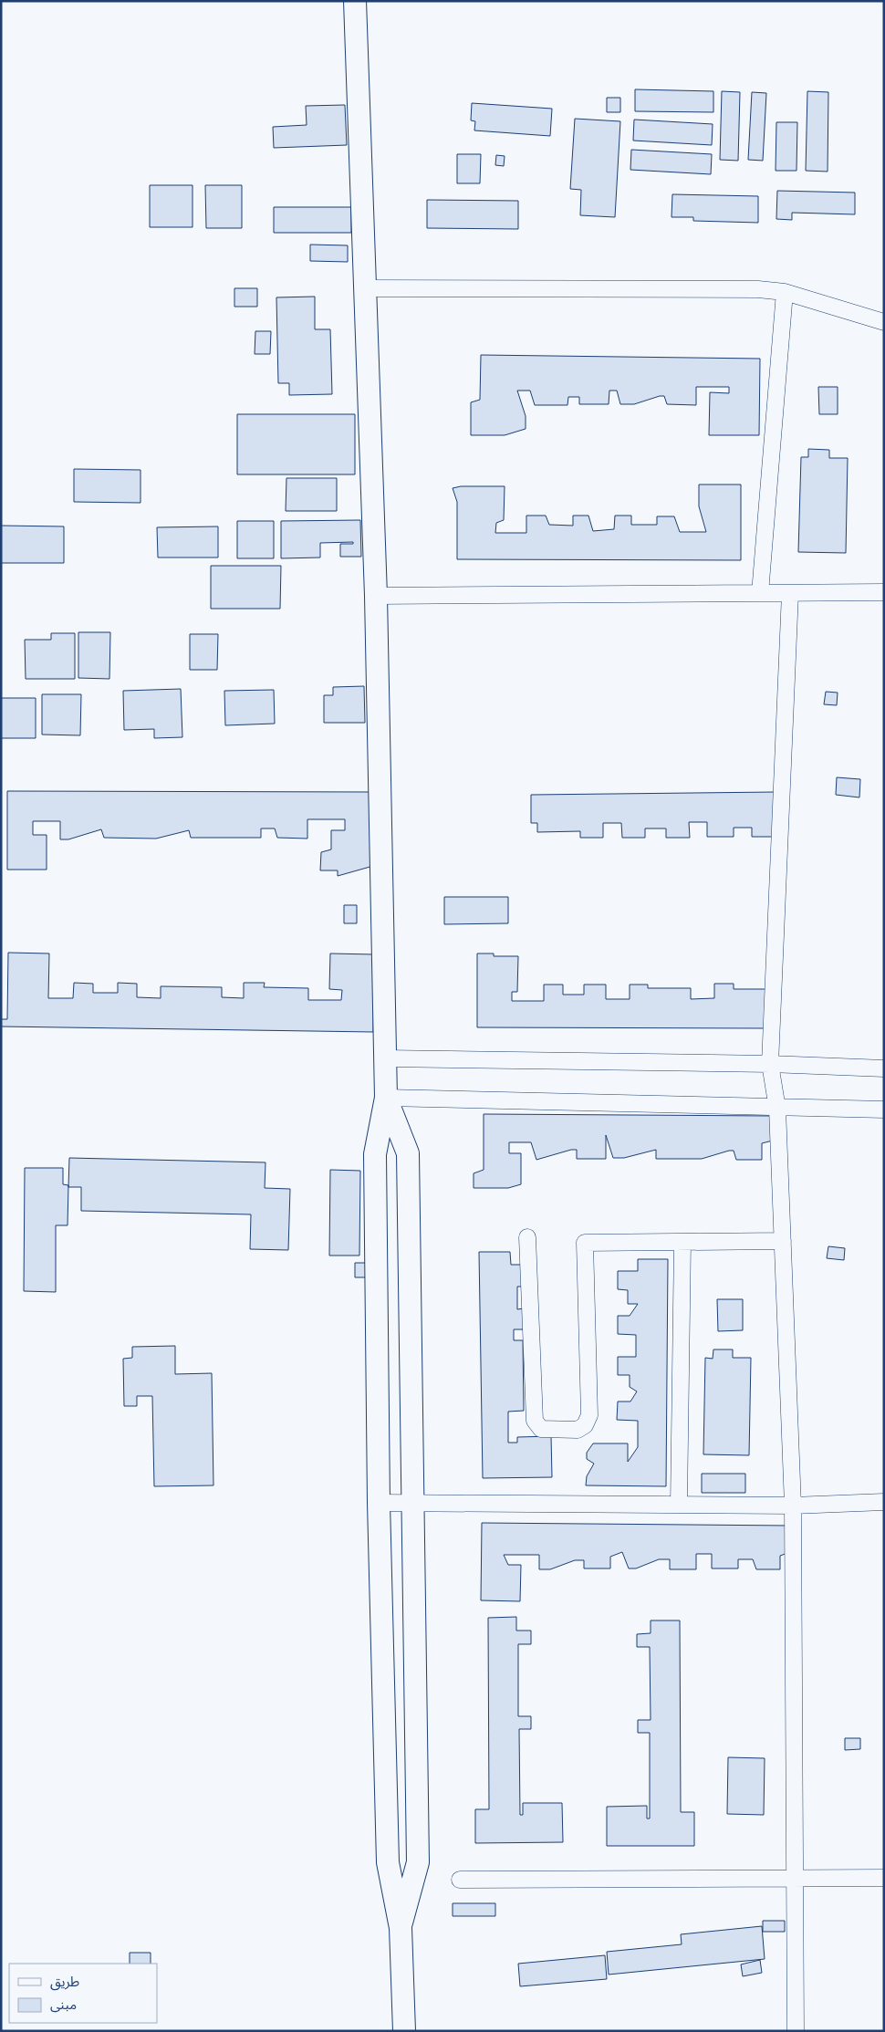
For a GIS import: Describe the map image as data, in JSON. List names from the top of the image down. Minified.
{"legend":["طريق","مبنى"]}
